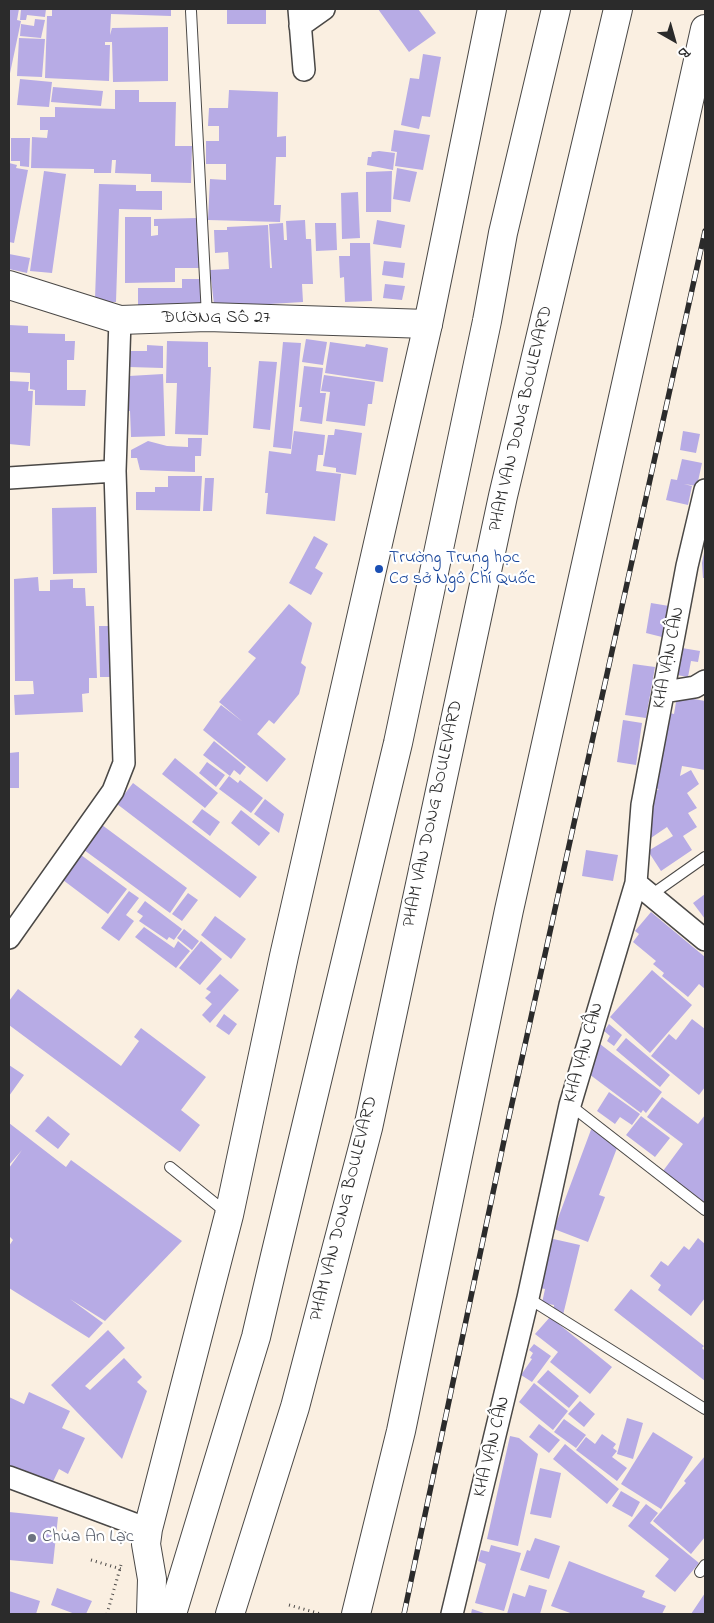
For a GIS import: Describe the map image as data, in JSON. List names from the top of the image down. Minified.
{"streets":{"main road":["ĐƯỜNG SỐ 27","PHAM VAN DONG BOULEVARD"],"street":["KHA VẠN CÂN"]},"places":["Trường Trung học Cơ sở Ngô Chí Quốc","Chùa An Lạc"],"north":"bottom right"}
